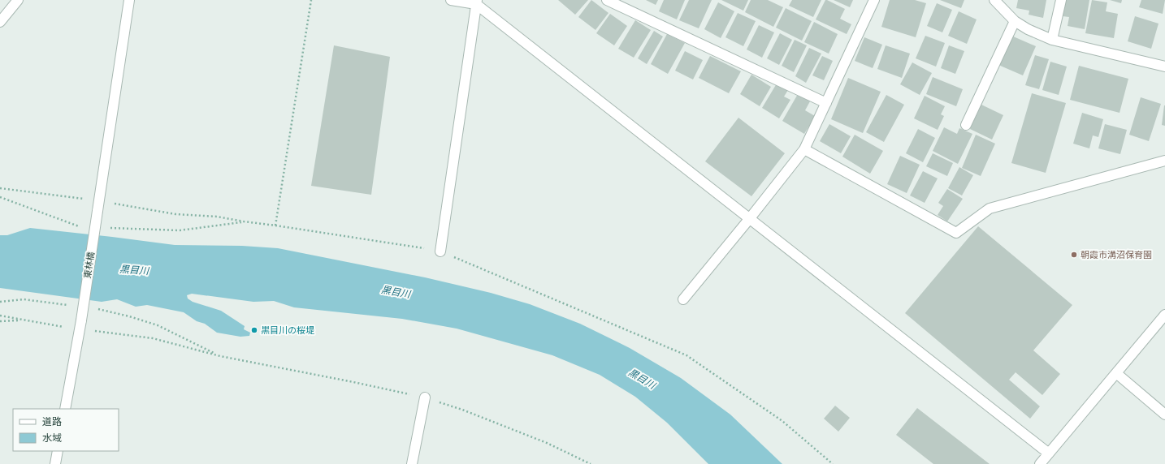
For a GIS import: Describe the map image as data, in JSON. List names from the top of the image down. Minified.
{"streets":{"street":["東林橋"]},"water":["黒目川"],"places":["朝霞市溝沼保育園","黒目川の桜堤"],"legend":["道路","水域"]}
